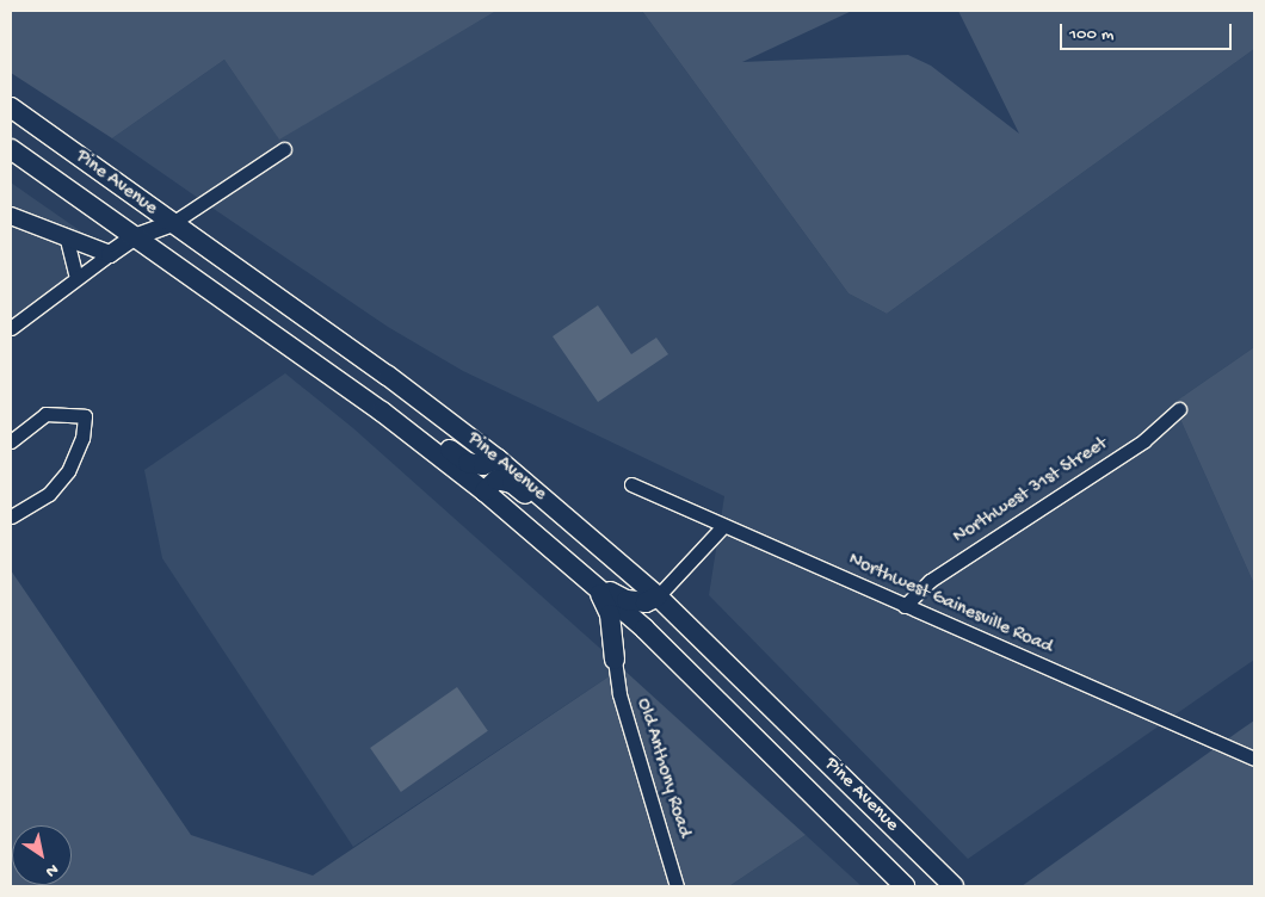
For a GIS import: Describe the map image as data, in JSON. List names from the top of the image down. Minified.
{"streets":{"highway":["Pine Avenue"],"street":["Northwest 31st Street","Northwest Gainesville Road","Old Anthony Road"]},"crossings":[["Northwest 31st Street","Northwest Gainesville Road"]],"scale_bar":"100 m","north":"bottom right"}
